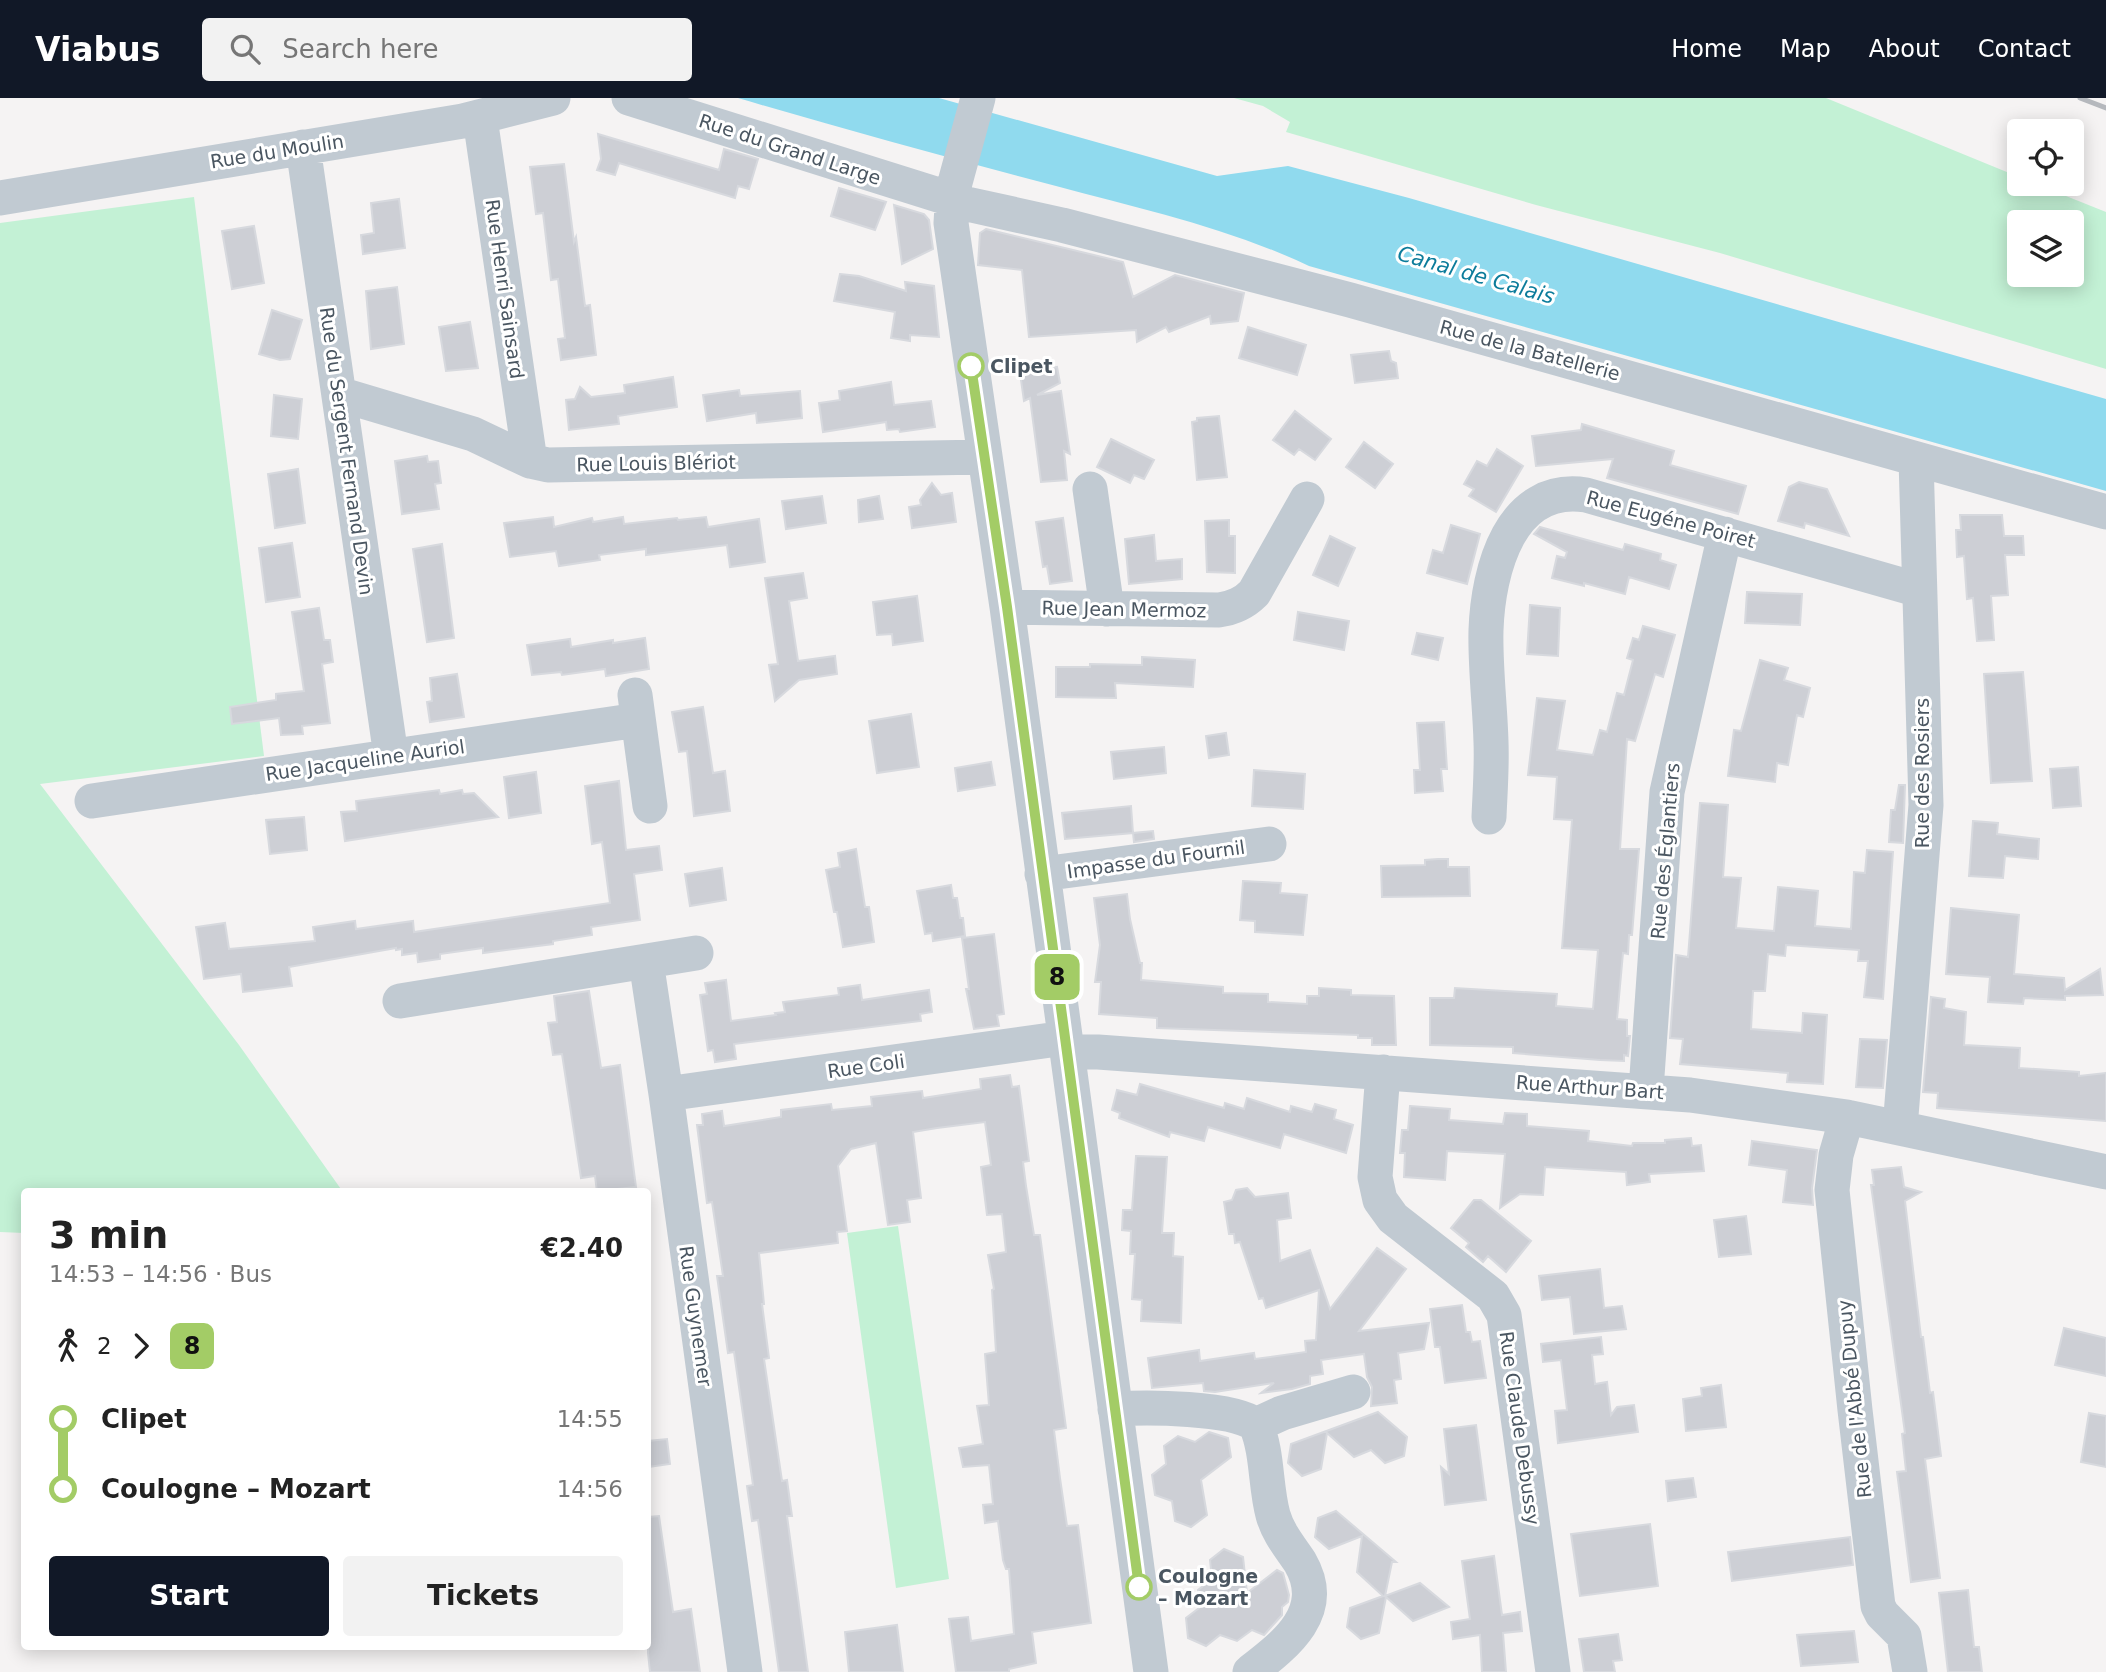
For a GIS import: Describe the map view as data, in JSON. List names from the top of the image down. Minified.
{"streets":{"street":["Rue du Grand Large","Rue du Moulin","Rue Henri Sainsard","Rue de la Batellerie","Rue du Sergent Fernand Devin","Rue Louis Blériot","Rue Eugéne Poiret","Rue Jean Mermoz","Rue Jacqueline Auriol","Rue des Rosiers","Rue des Églantiers","Impasse du Fournil","Rue Coli","Rue Arthur Bart","Rue Guynemer","Rue de l'Abbé Dupuy","Rue Claude Debussy"]},"crossings":[["Rue du Grand Large","Rue de la Batellerie"],["Rue du Moulin","Rue Henri Sainsard"],["Rue du Moulin","Rue du Sergent Fernand Devin"],["Rue Henri Sainsard","Rue Louis Blériot"],["Rue de la Batellerie","Rue des Rosiers"],["Rue du Sergent Fernand Devin","Rue Louis Blériot"],["Rue du Sergent Fernand Devin","Rue Jacqueline Auriol"],["Rue Eugéne Poiret","Rue des Rosiers"],["Rue Eugéne Poiret","Rue des Églantiers"],["Rue des Rosiers","Rue Arthur Bart"],["Rue des Églantiers","Rue Arthur Bart"],["Rue Coli","Rue Arthur Bart"],["Rue Coli","Rue Guynemer"],["Rue Arthur Bart","Rue de l'Abbé Dupuy"],["Rue Arthur Bart","Rue Claude Debussy"]],"water":["Canal de Calais"],"places":["Clipet","Coulogne – Mozart"],"lines":["bus line 8"],"page":{"header":"Viabus","search":"Search here","nav":["Home","Map","About","Contact"],"on_map":"8","heading":["3 min","14:53 – 14:56 · Bus","€2.40"],"legs":["2","8"],"list":[{"name":"Clipet","value":"14:55"},{"name":"Coulogne – Mozart","value":"14:56"}],"buttons":["Start","Tickets"]}}
